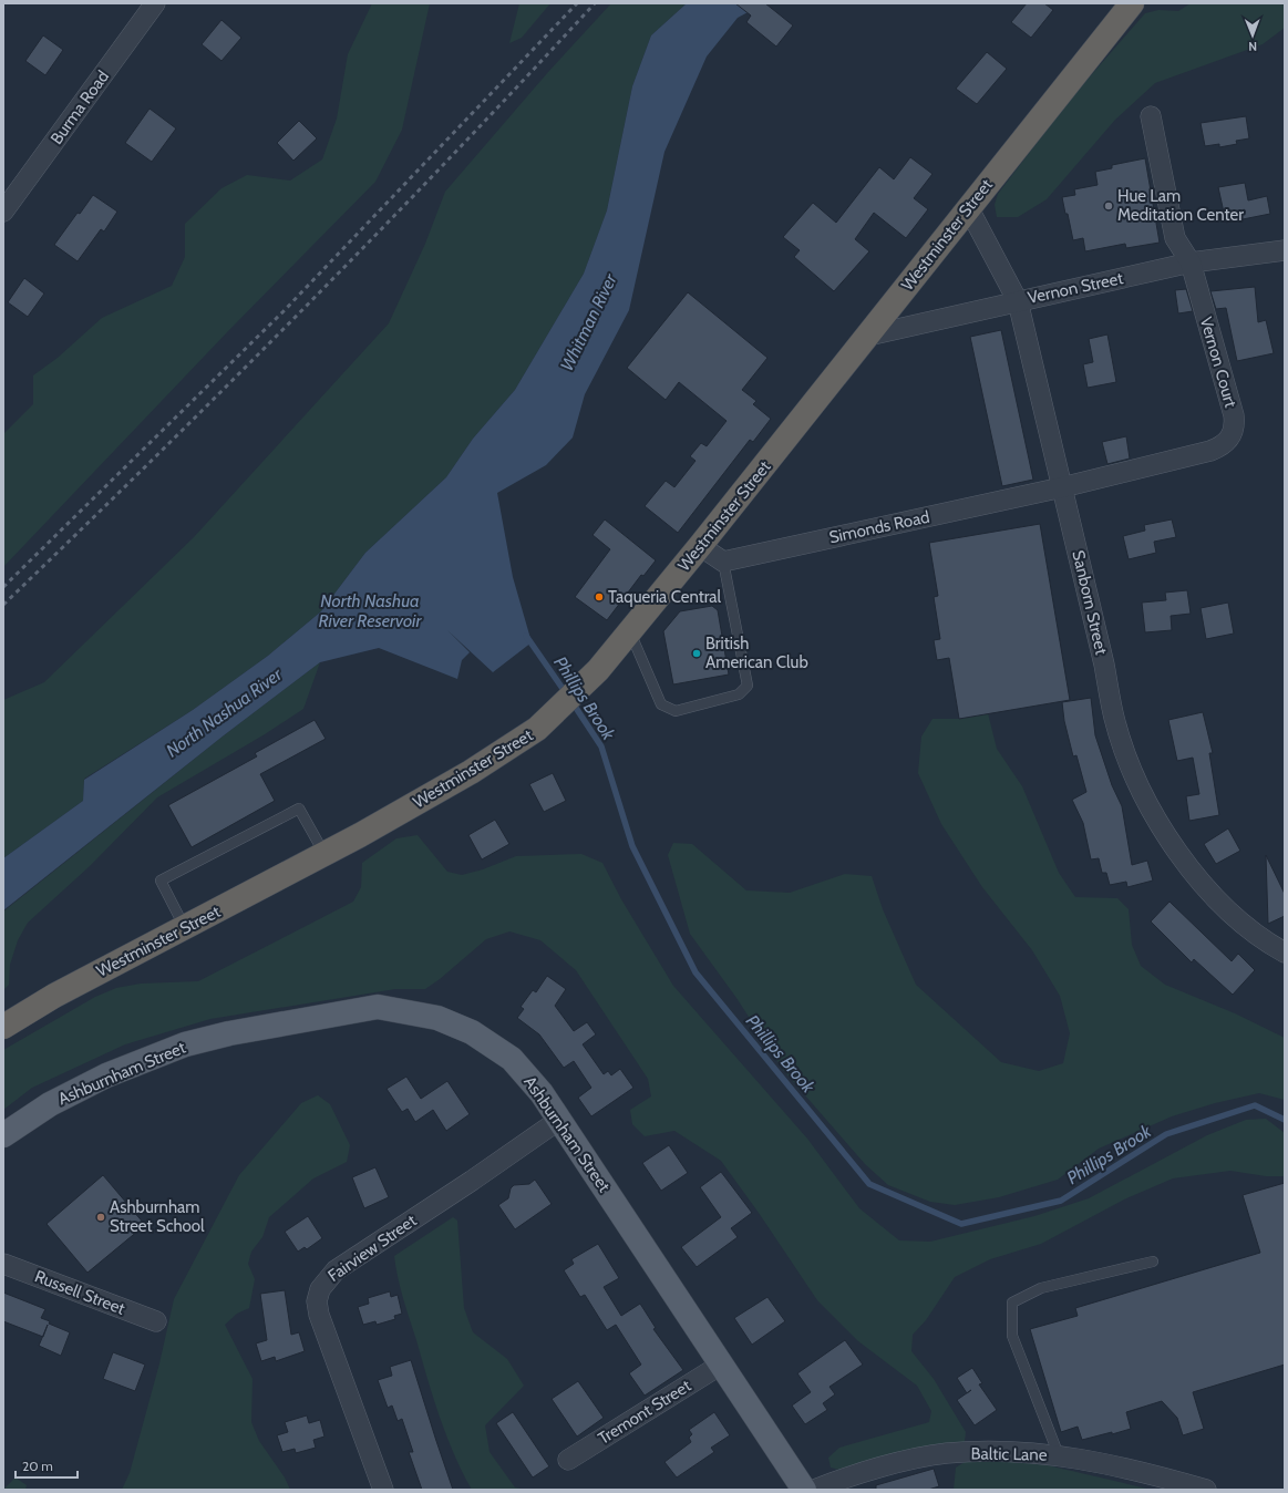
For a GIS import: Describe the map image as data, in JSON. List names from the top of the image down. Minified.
{"streets":{"highway":["Westminster Street"],"main road":["Ashburnham Street"],"street":["Burma Road","Vernon Street","Vernon Court","Simonds Road","Sanborn Street","Fairview Street","Russell Street","Tremont Street","Baltic Lane"]},"crossings":[["Westminster Street","Vernon Street"],["Westminster Street","Sanborn Street"],["Vernon Street","Vernon Court"],["Vernon Street","Sanborn Street"],["Vernon Court","Simonds Road"],["Vernon Court","Sanborn Street"],["Simonds Road","Sanborn Street"],["Ashburnham Street","Fairview Street"],["Ashburnham Street","Tremont Street"]],"water":["Whitman River","North Nashua River Reservoir","Phillips Brook","North Nashua River"],"places":["Hue Lam Meditation Center","Taqueria Central","British American Club","Ashburnham Street School"],"scale_bar":"20 m","north":"bottom"}
